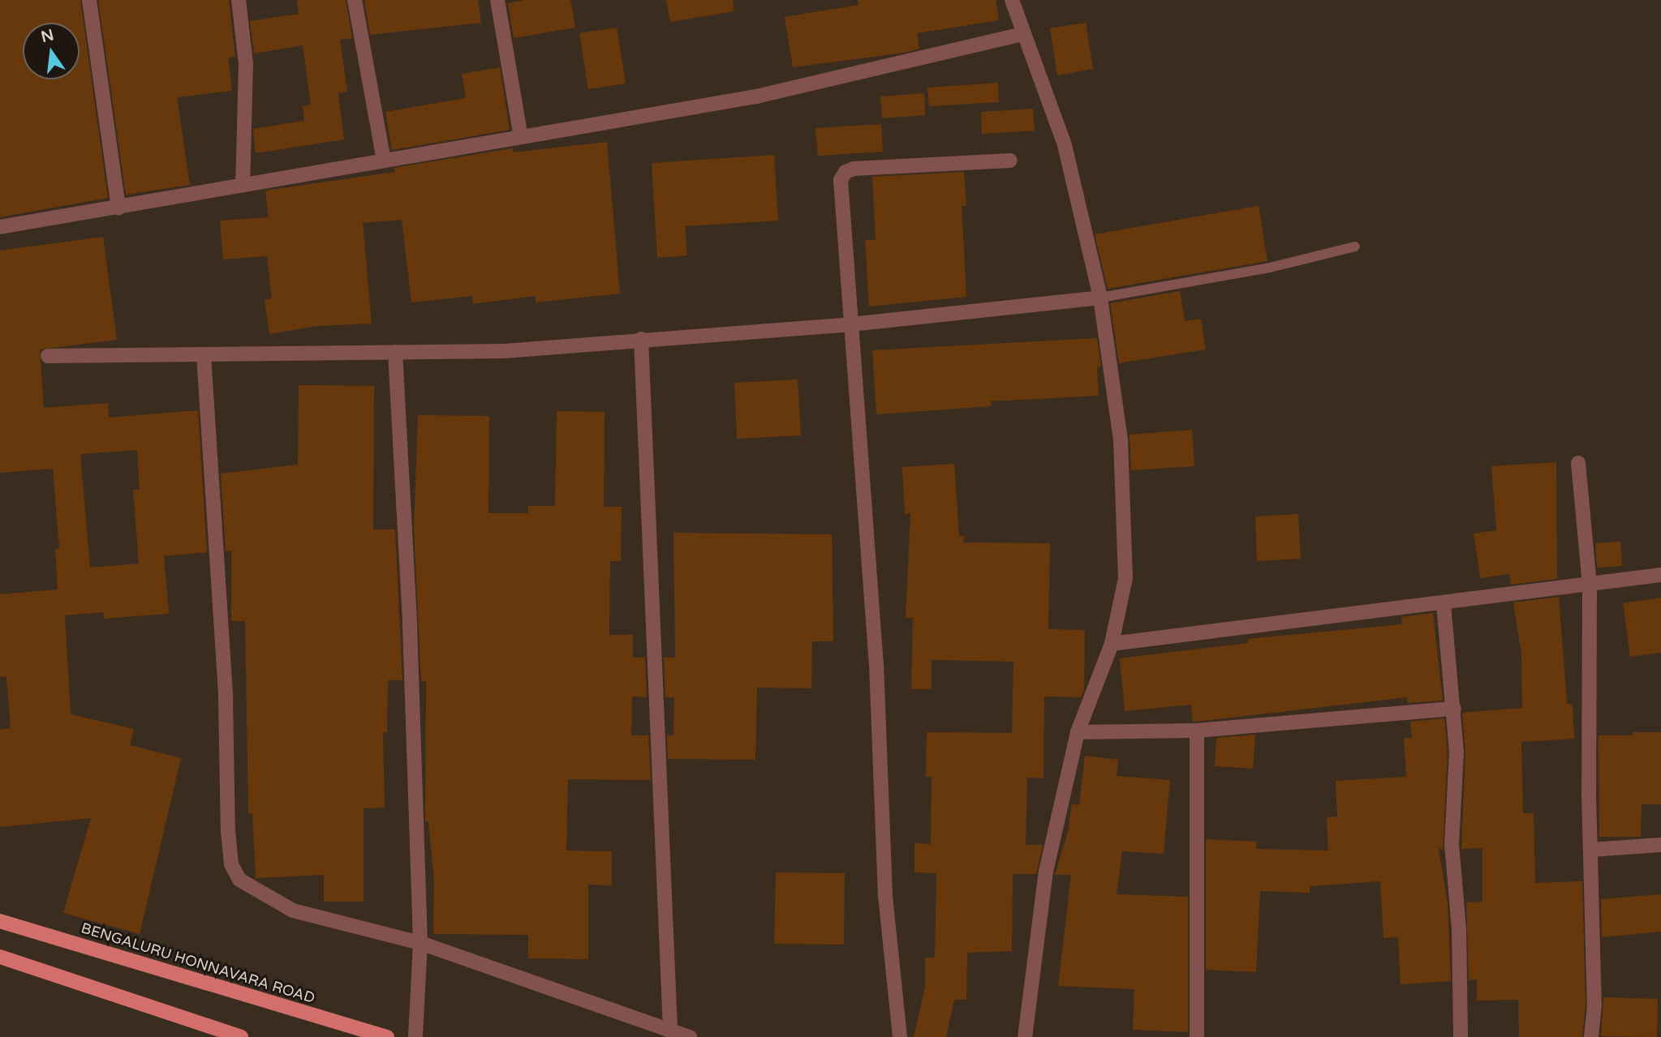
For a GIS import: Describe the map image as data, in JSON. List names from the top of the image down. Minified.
{"streets":{"main road":["BENGALURU HONNAVARA ROAD"]},"north":"top"}
